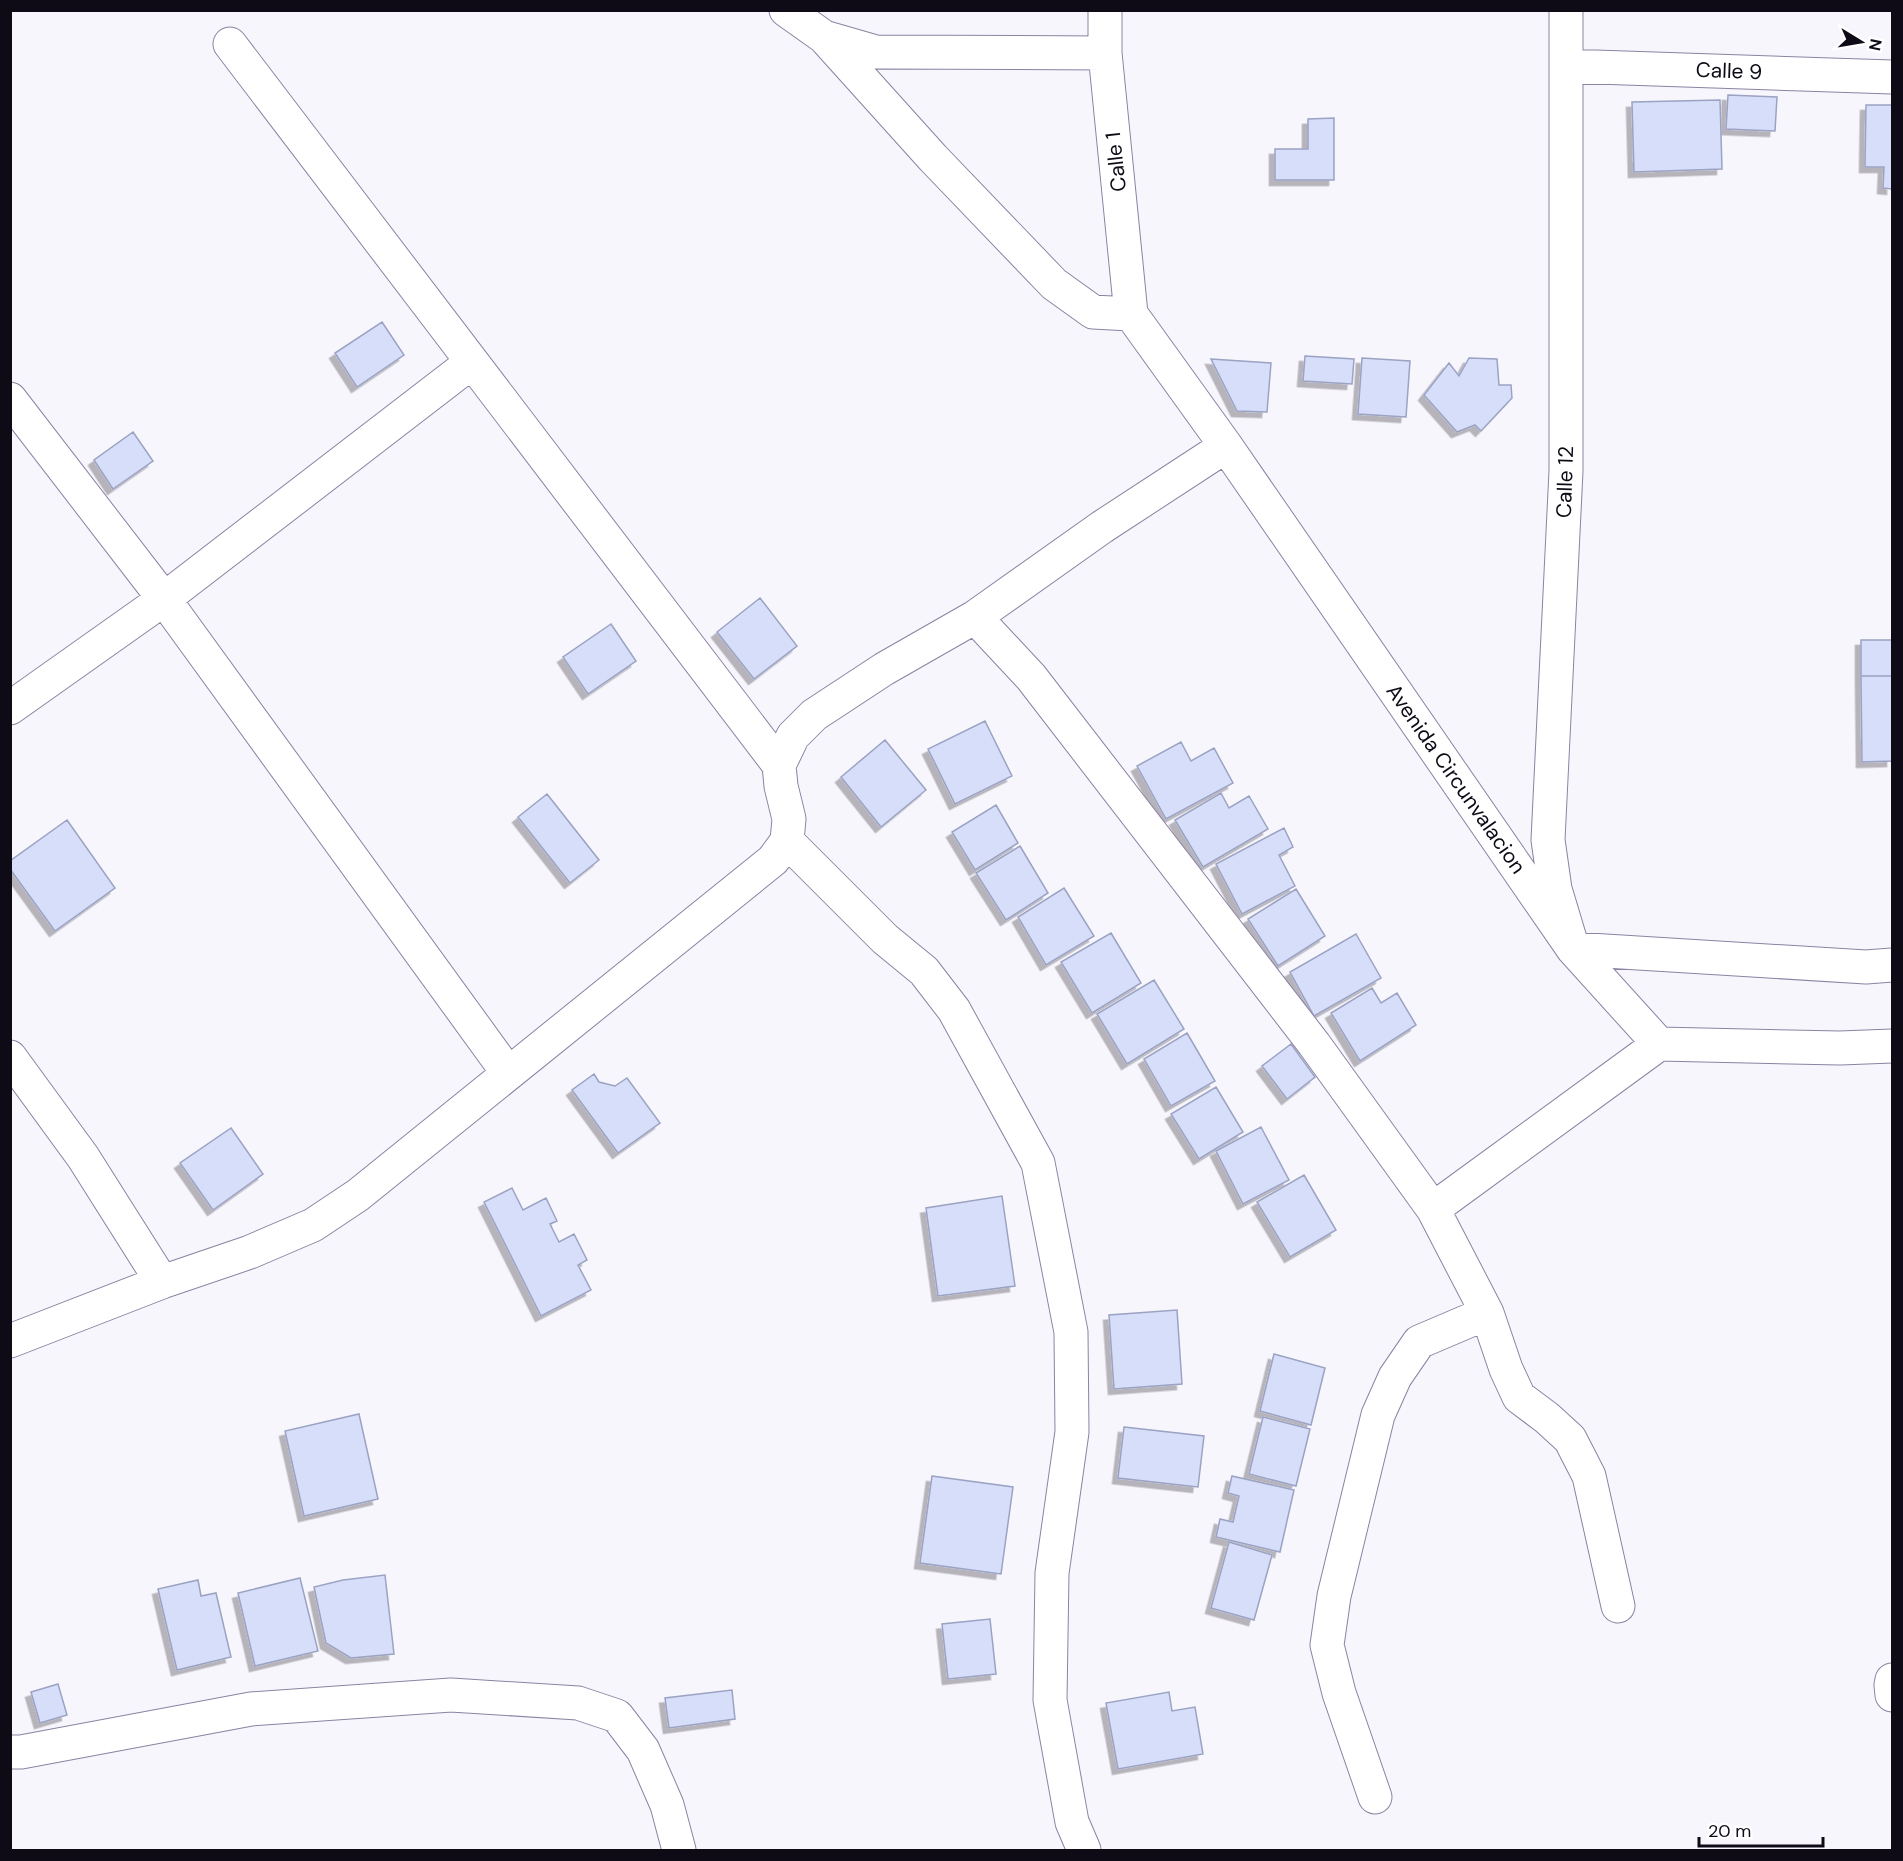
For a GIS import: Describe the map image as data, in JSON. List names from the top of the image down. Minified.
{"streets":{"street":["Calle 9","Calle 1","Calle 12","Avenida Circunvalacion"]},"crossings":[["Calle 9","Calle 12"],["Calle 1","Avenida Circunvalacion"],["Calle 12","Avenida Circunvalacion"]],"scale_bar":"20 m","north":"right"}
